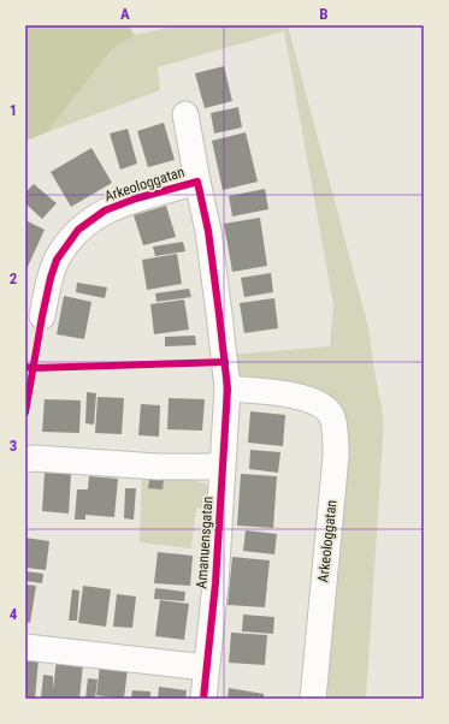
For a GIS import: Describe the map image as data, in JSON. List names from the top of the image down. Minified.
{"streets":{"street":["Arkeologgatan","Amanuensgatan"]},"crossings":[["Arkeologgatan","Amanuensgatan"]],"grid":{"columns":["A","B"],"rows":["1","2","3","4"]}}
